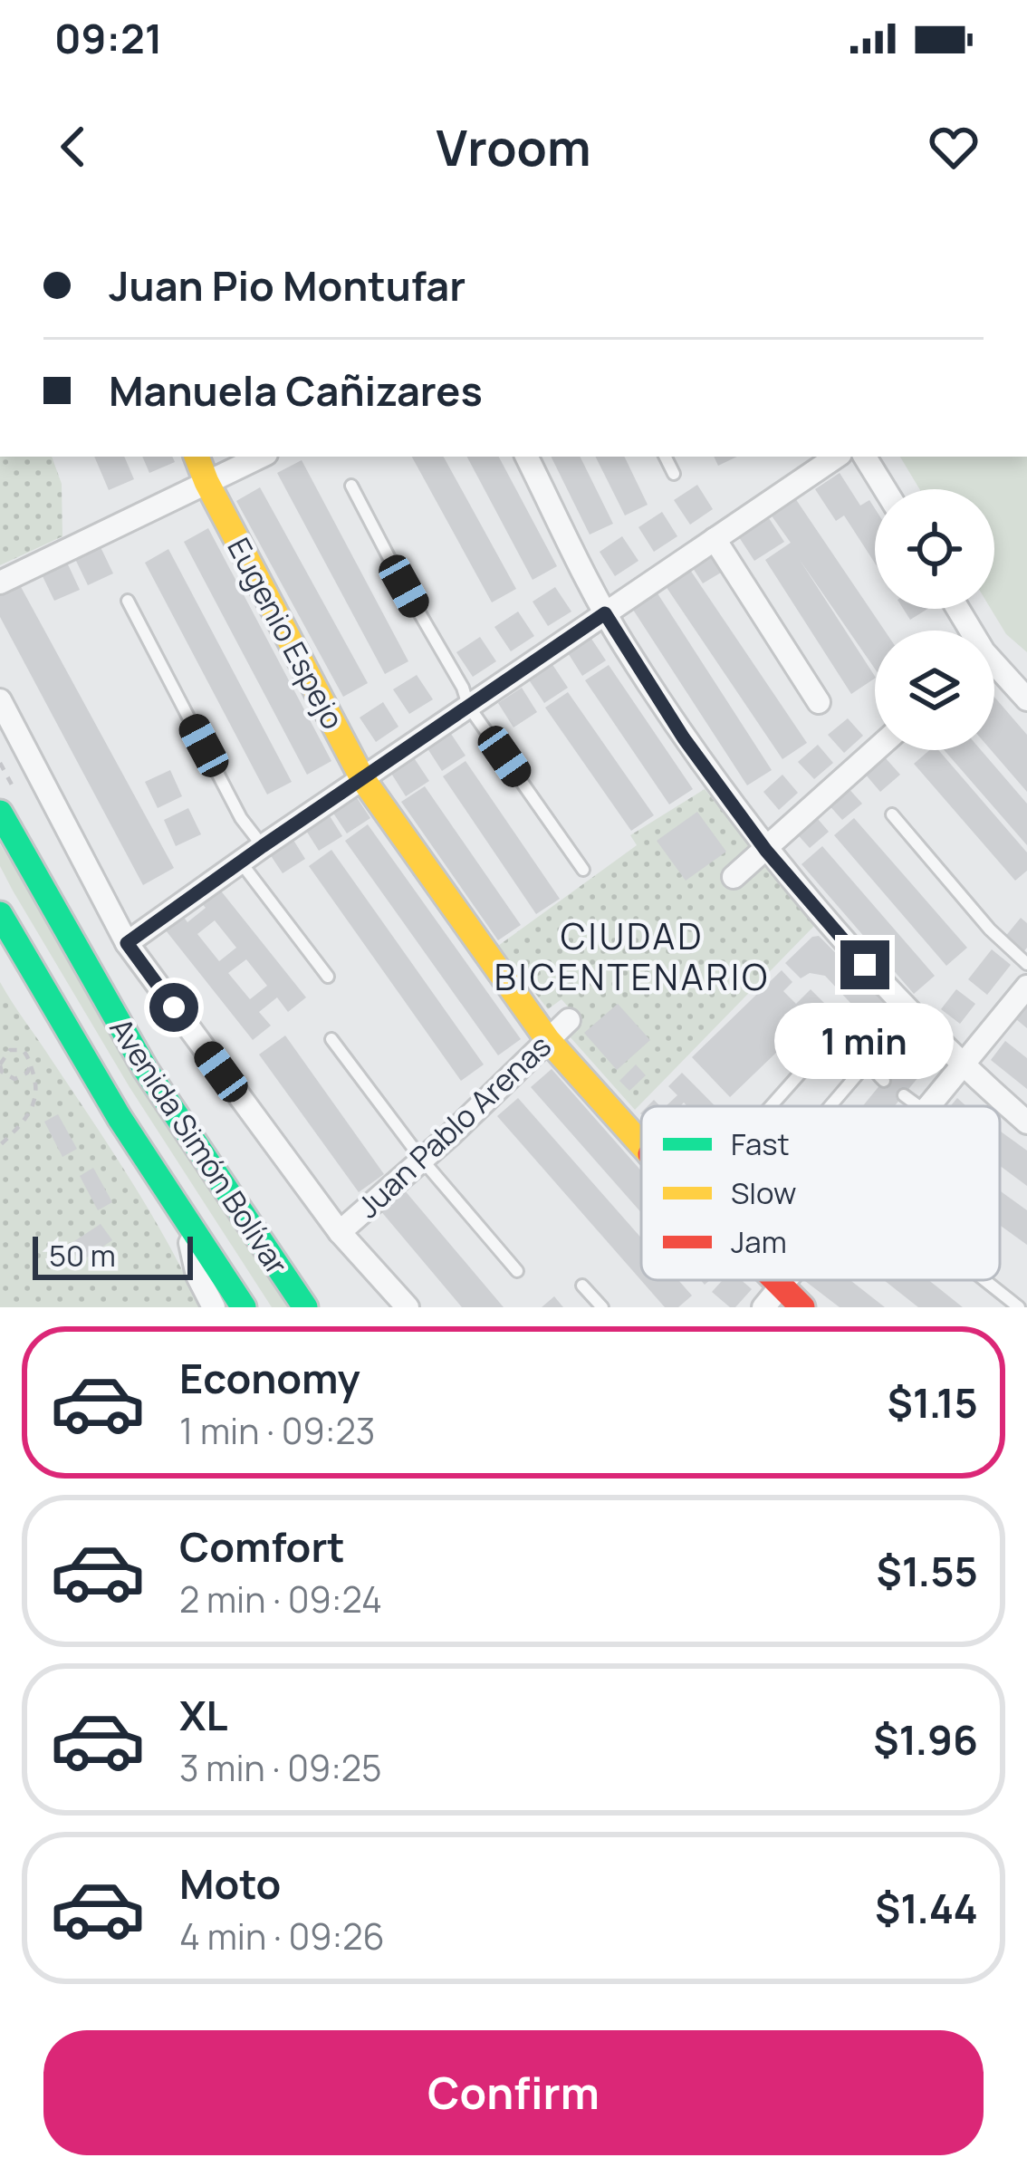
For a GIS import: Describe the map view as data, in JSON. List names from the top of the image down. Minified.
{"streets":{"main road":["Eugenio Espejo","Avenida Simón Bolívar"],"street":["Juan Pablo Arenas"]},"crossings":[["Eugenio Espejo","Juan Pablo Arenas"]],"districts":["CIUDAD BICENTENARIO"],"legend":["Fast","Slow","Jam"],"scale_bar":"50 m","page":{"status":"09:21","header":"Vroom","banner":["Juan Pio Montufar","Manuela Cañizares"],"bubble":"1 min","scale":"50 m","list":[{"name":"Economy","note":"1 min · 09:23","value":"$1.15"},{"name":"Comfort","note":"2 min · 09:24","value":"$1.55"},{"name":"XL","note":"3 min · 09:25","value":"$1.96"},{"name":"Moto","note":"4 min · 09:26","value":"$1.44"}],"buttons":"Confirm"}}
